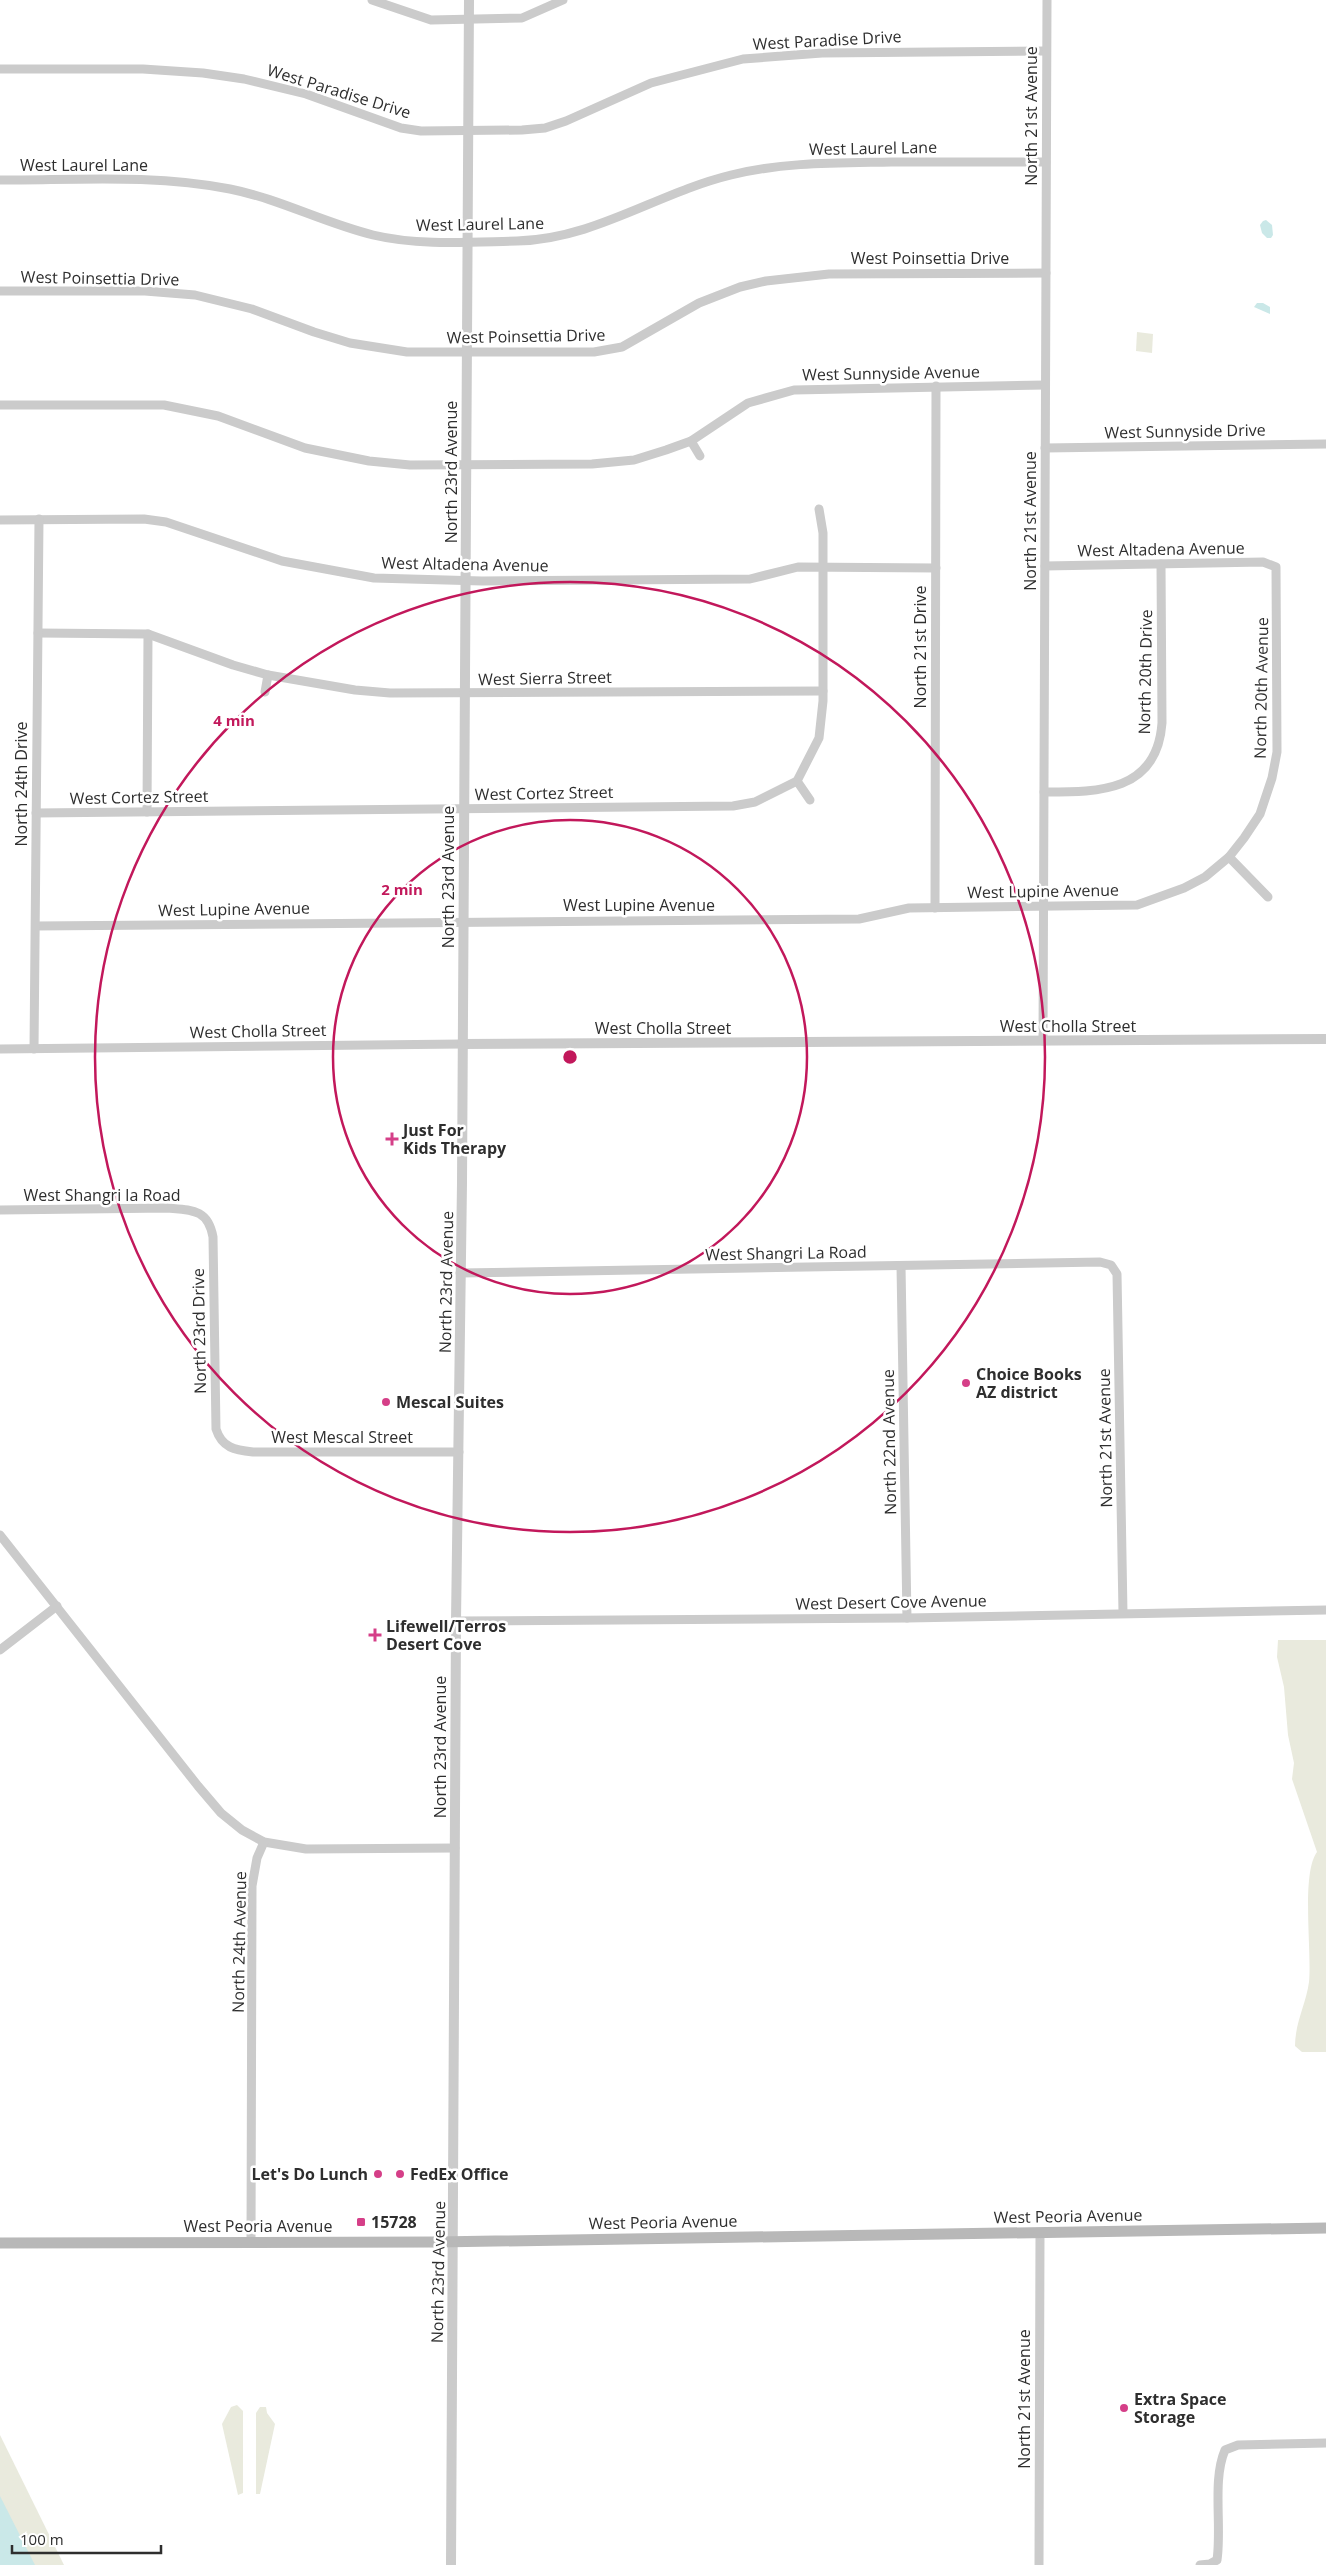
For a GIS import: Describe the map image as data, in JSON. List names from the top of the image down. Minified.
{"streets":{"main road":["West Peoria Avenue"],"street":["West Paradise Drive","North 21st Avenue","West Laurel Lane","West Poinsettia Drive","West Sunnyside Avenue","West Sunnyside Drive","North 23rd Avenue","West Altadena Avenue","North 21st Drive","North 20th Drive","West Sierra Street","North 20th Avenue","North 24th Drive","West Cortez Street","West Lupine Avenue","West Cholla Street","West Shangri la Road","West Shangri La Road","North 23rd Drive","West Mescal Street","North 22nd Avenue","West Desert Cove Avenue","North 24th Avenue"]},"crossings":[["West Paradise Drive","North 21st Avenue"],["West Paradise Drive","North 23rd Avenue"],["North 21st Avenue","West Laurel Lane"],["North 21st Avenue","West Poinsettia Drive"],["North 21st Avenue","West Sunnyside Avenue"],["North 21st Avenue","West Sunnyside Drive"],["North 21st Avenue","West Altadena Avenue"],["North 21st Avenue","North 20th Drive"],["North 21st Avenue","West Lupine Avenue"],["North 21st Avenue","West Cholla Street"],["North 21st Avenue","West Shangri La Road"],["North 21st Avenue","West Desert Cove Avenue"],["North 21st Avenue","West Peoria Avenue"],["West Laurel Lane","North 23rd Avenue"],["West Poinsettia Drive","North 23rd Avenue"],["West Sunnyside Avenue","North 23rd Avenue"],["West Sunnyside Avenue","North 21st Drive"],["North 23rd Avenue","West Altadena Avenue"],["North 23rd Avenue","West Sierra Street"],["North 23rd Avenue","West Cortez Street"],["North 23rd Avenue","West Lupine Avenue"],["North 23rd Avenue","West Cholla Street"],["North 23rd Avenue","West Shangri La Road"],["North 23rd Avenue","West Mescal Street"],["North 23rd Avenue","West Desert Cove Avenue"],["North 23rd Avenue","West Peoria Avenue"],["West Altadena Avenue","North 21st Drive"],["West Altadena Avenue","North 20th Drive"],["West Altadena Avenue","North 20th Avenue"],["West Altadena Avenue","North 24th Drive"],["North 21st Drive","West Lupine Avenue"],["West Sierra Street","North 24th Drive"],["North 20th Avenue","West Lupine Avenue"],["North 24th Drive","West Cortez Street"],["North 24th Drive","West Lupine Avenue"],["North 24th Drive","West Cholla Street"],["West Shangri la Road","North 23rd Drive"],["West Shangri La Road","North 22nd Avenue"],["North 23rd Drive","West Mescal Street"],["North 22nd Avenue","West Desert Cove Avenue"],["North 24th Avenue","West Peoria Avenue"]],"places":{"health":["Just For Kids Therapy","Lifewell/Terros Desert Cove"],"other":["Choice Books AZ district","Mescal Suites","Let's Do Lunch","FedEx Office","Extra Space Storage"],"transit":["15728"]},"scale_bar":"100 m","rings":["4 min","2 min"]}
